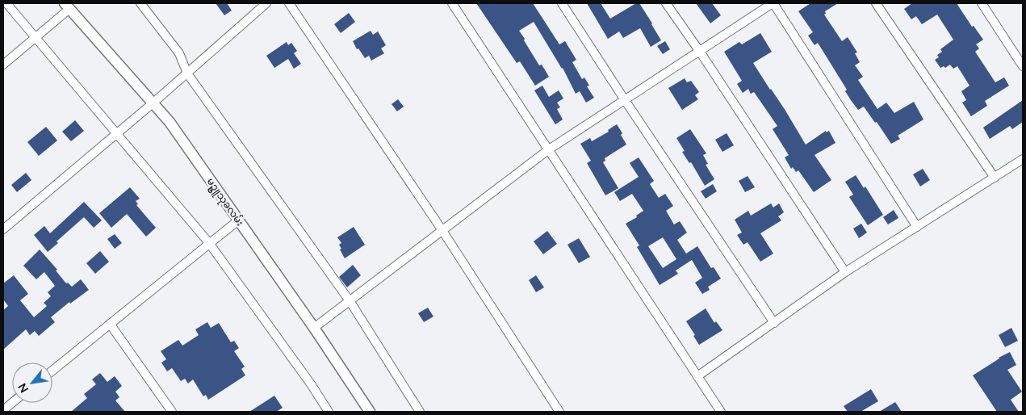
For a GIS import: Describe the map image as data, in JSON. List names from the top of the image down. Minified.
{"streets":{"street":["မဥ္ဇူသုခလမ်း"]},"north":"bottom left"}
